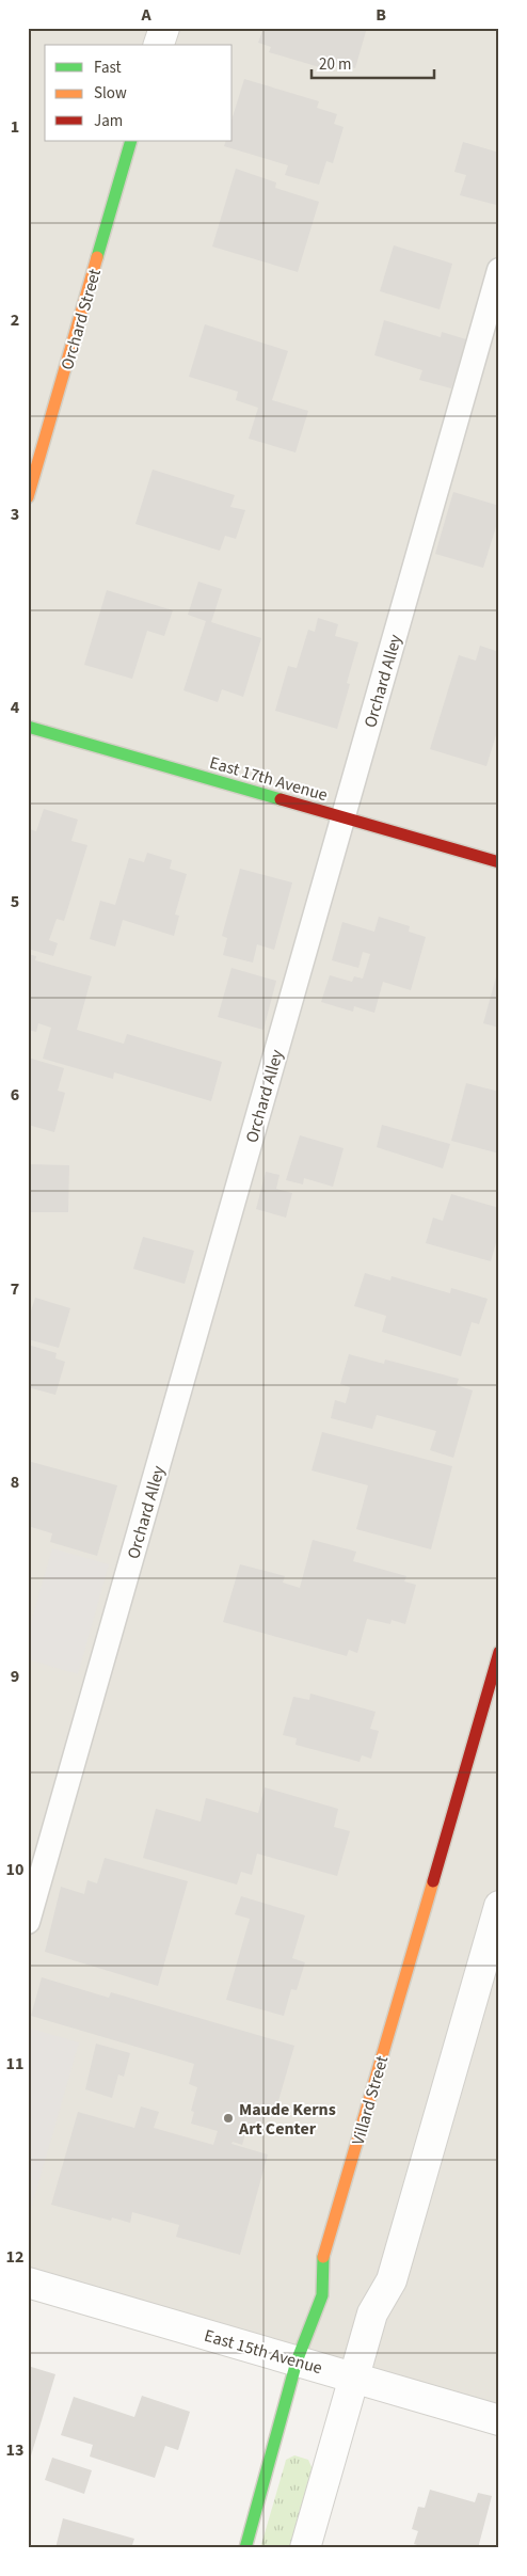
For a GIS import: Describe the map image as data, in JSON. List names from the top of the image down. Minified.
{"streets":{"street":["Orchard Street","East 17th Avenue","Villard Street","East 15th Avenue"],"lane":["Orchard Alley"]},"crossings":[["Orchard Alley","East 17th Avenue"],["Villard Street","East 15th Avenue"]],"places":["Maude Kerns Art Center"],"legend":["Fast","Slow","Jam"],"scale_bar":"20 m","grid":{"columns":["A","B"],"rows":["1","2","3","4","5","6","7","8","9","10","11","12","13"]}}
